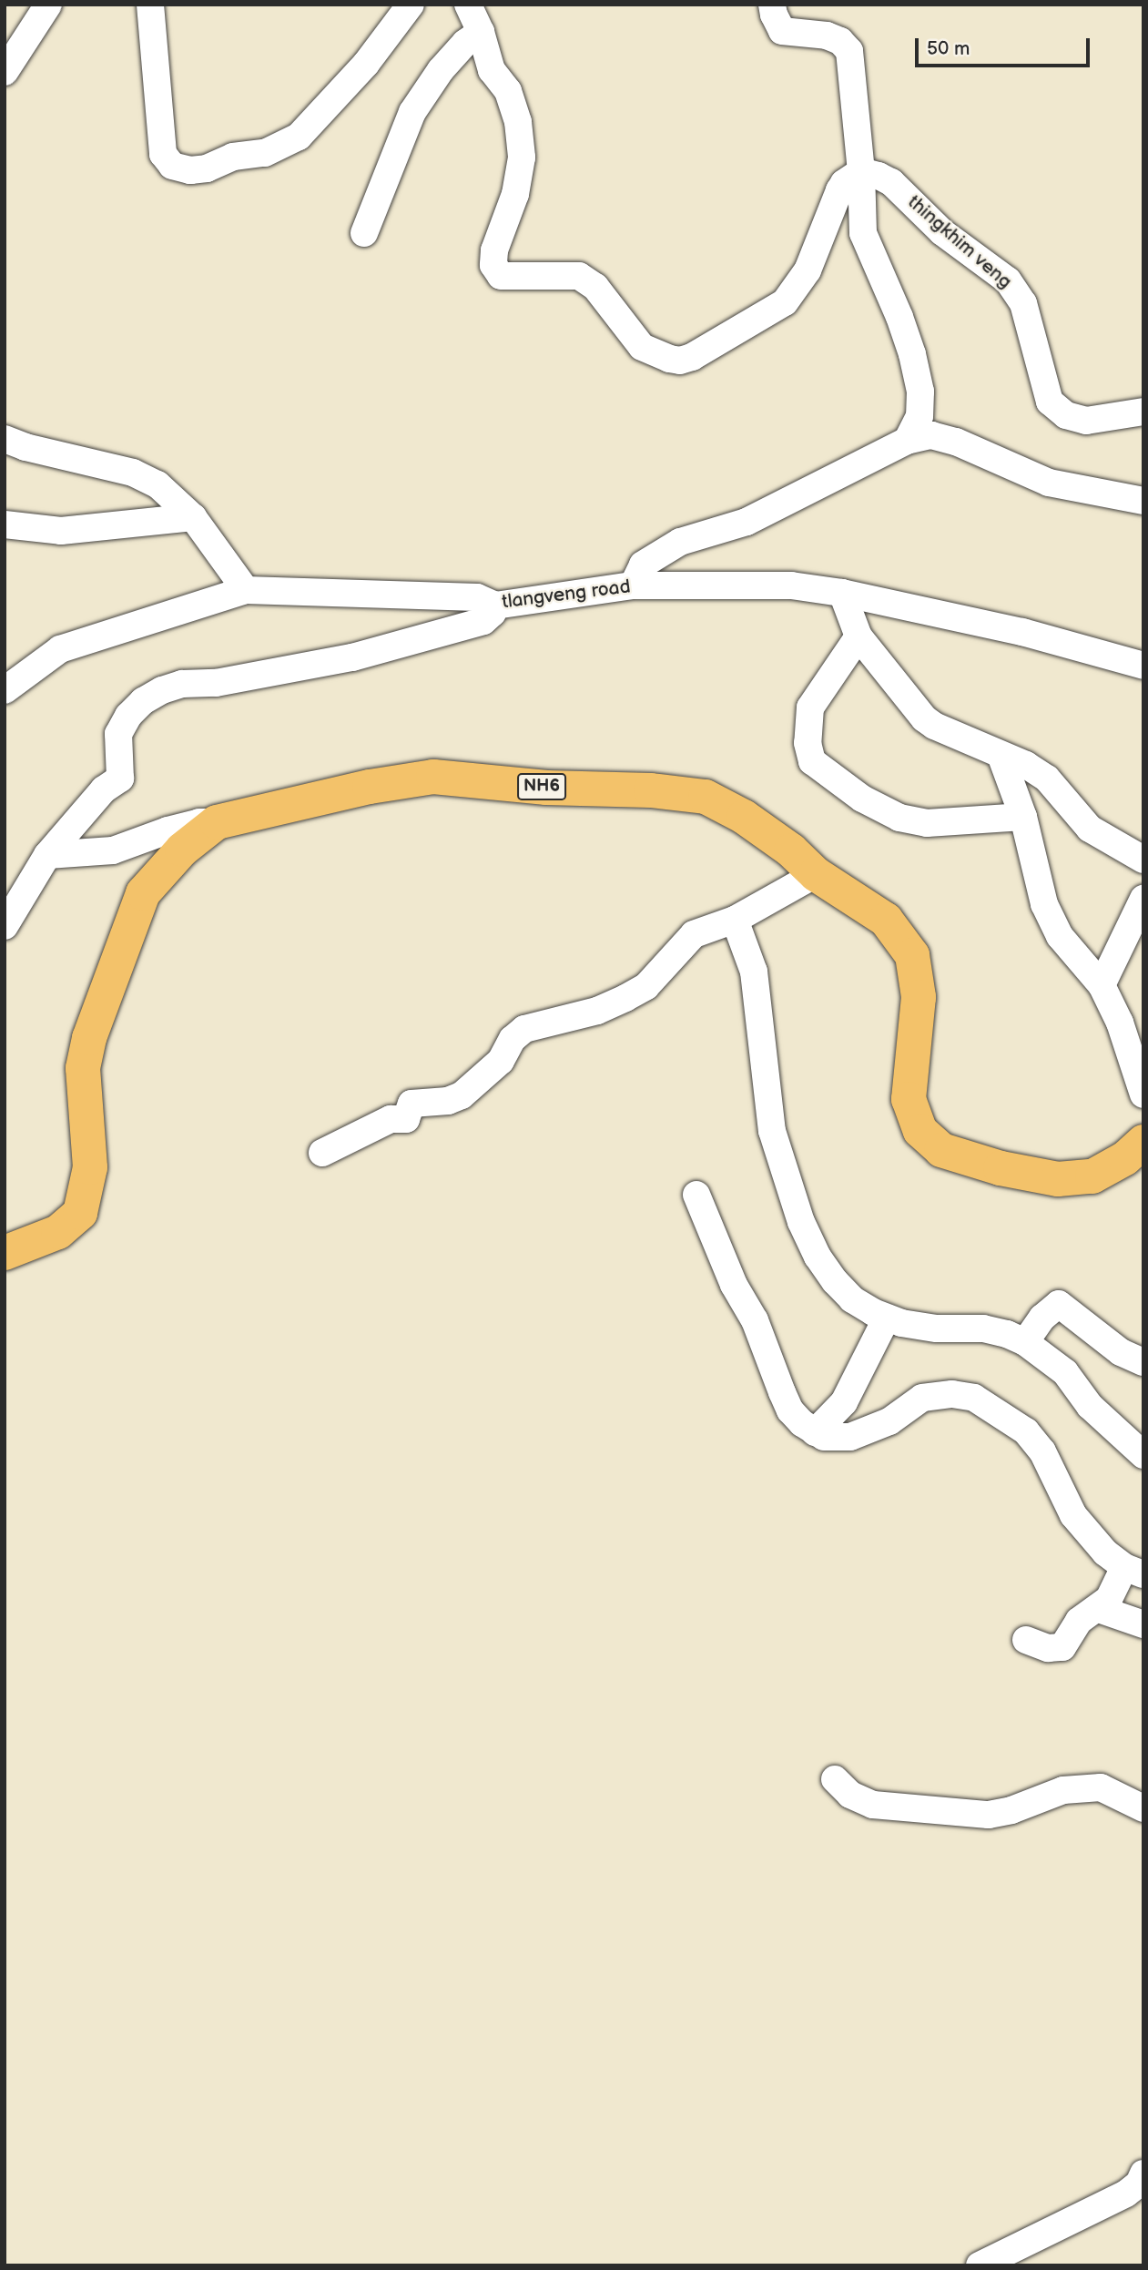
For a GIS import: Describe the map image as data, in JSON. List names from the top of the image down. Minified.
{"streets":{"highway":["NH6"],"street":["thingkhim veng","tlangveng road"]},"scale_bar":"50 m"}
